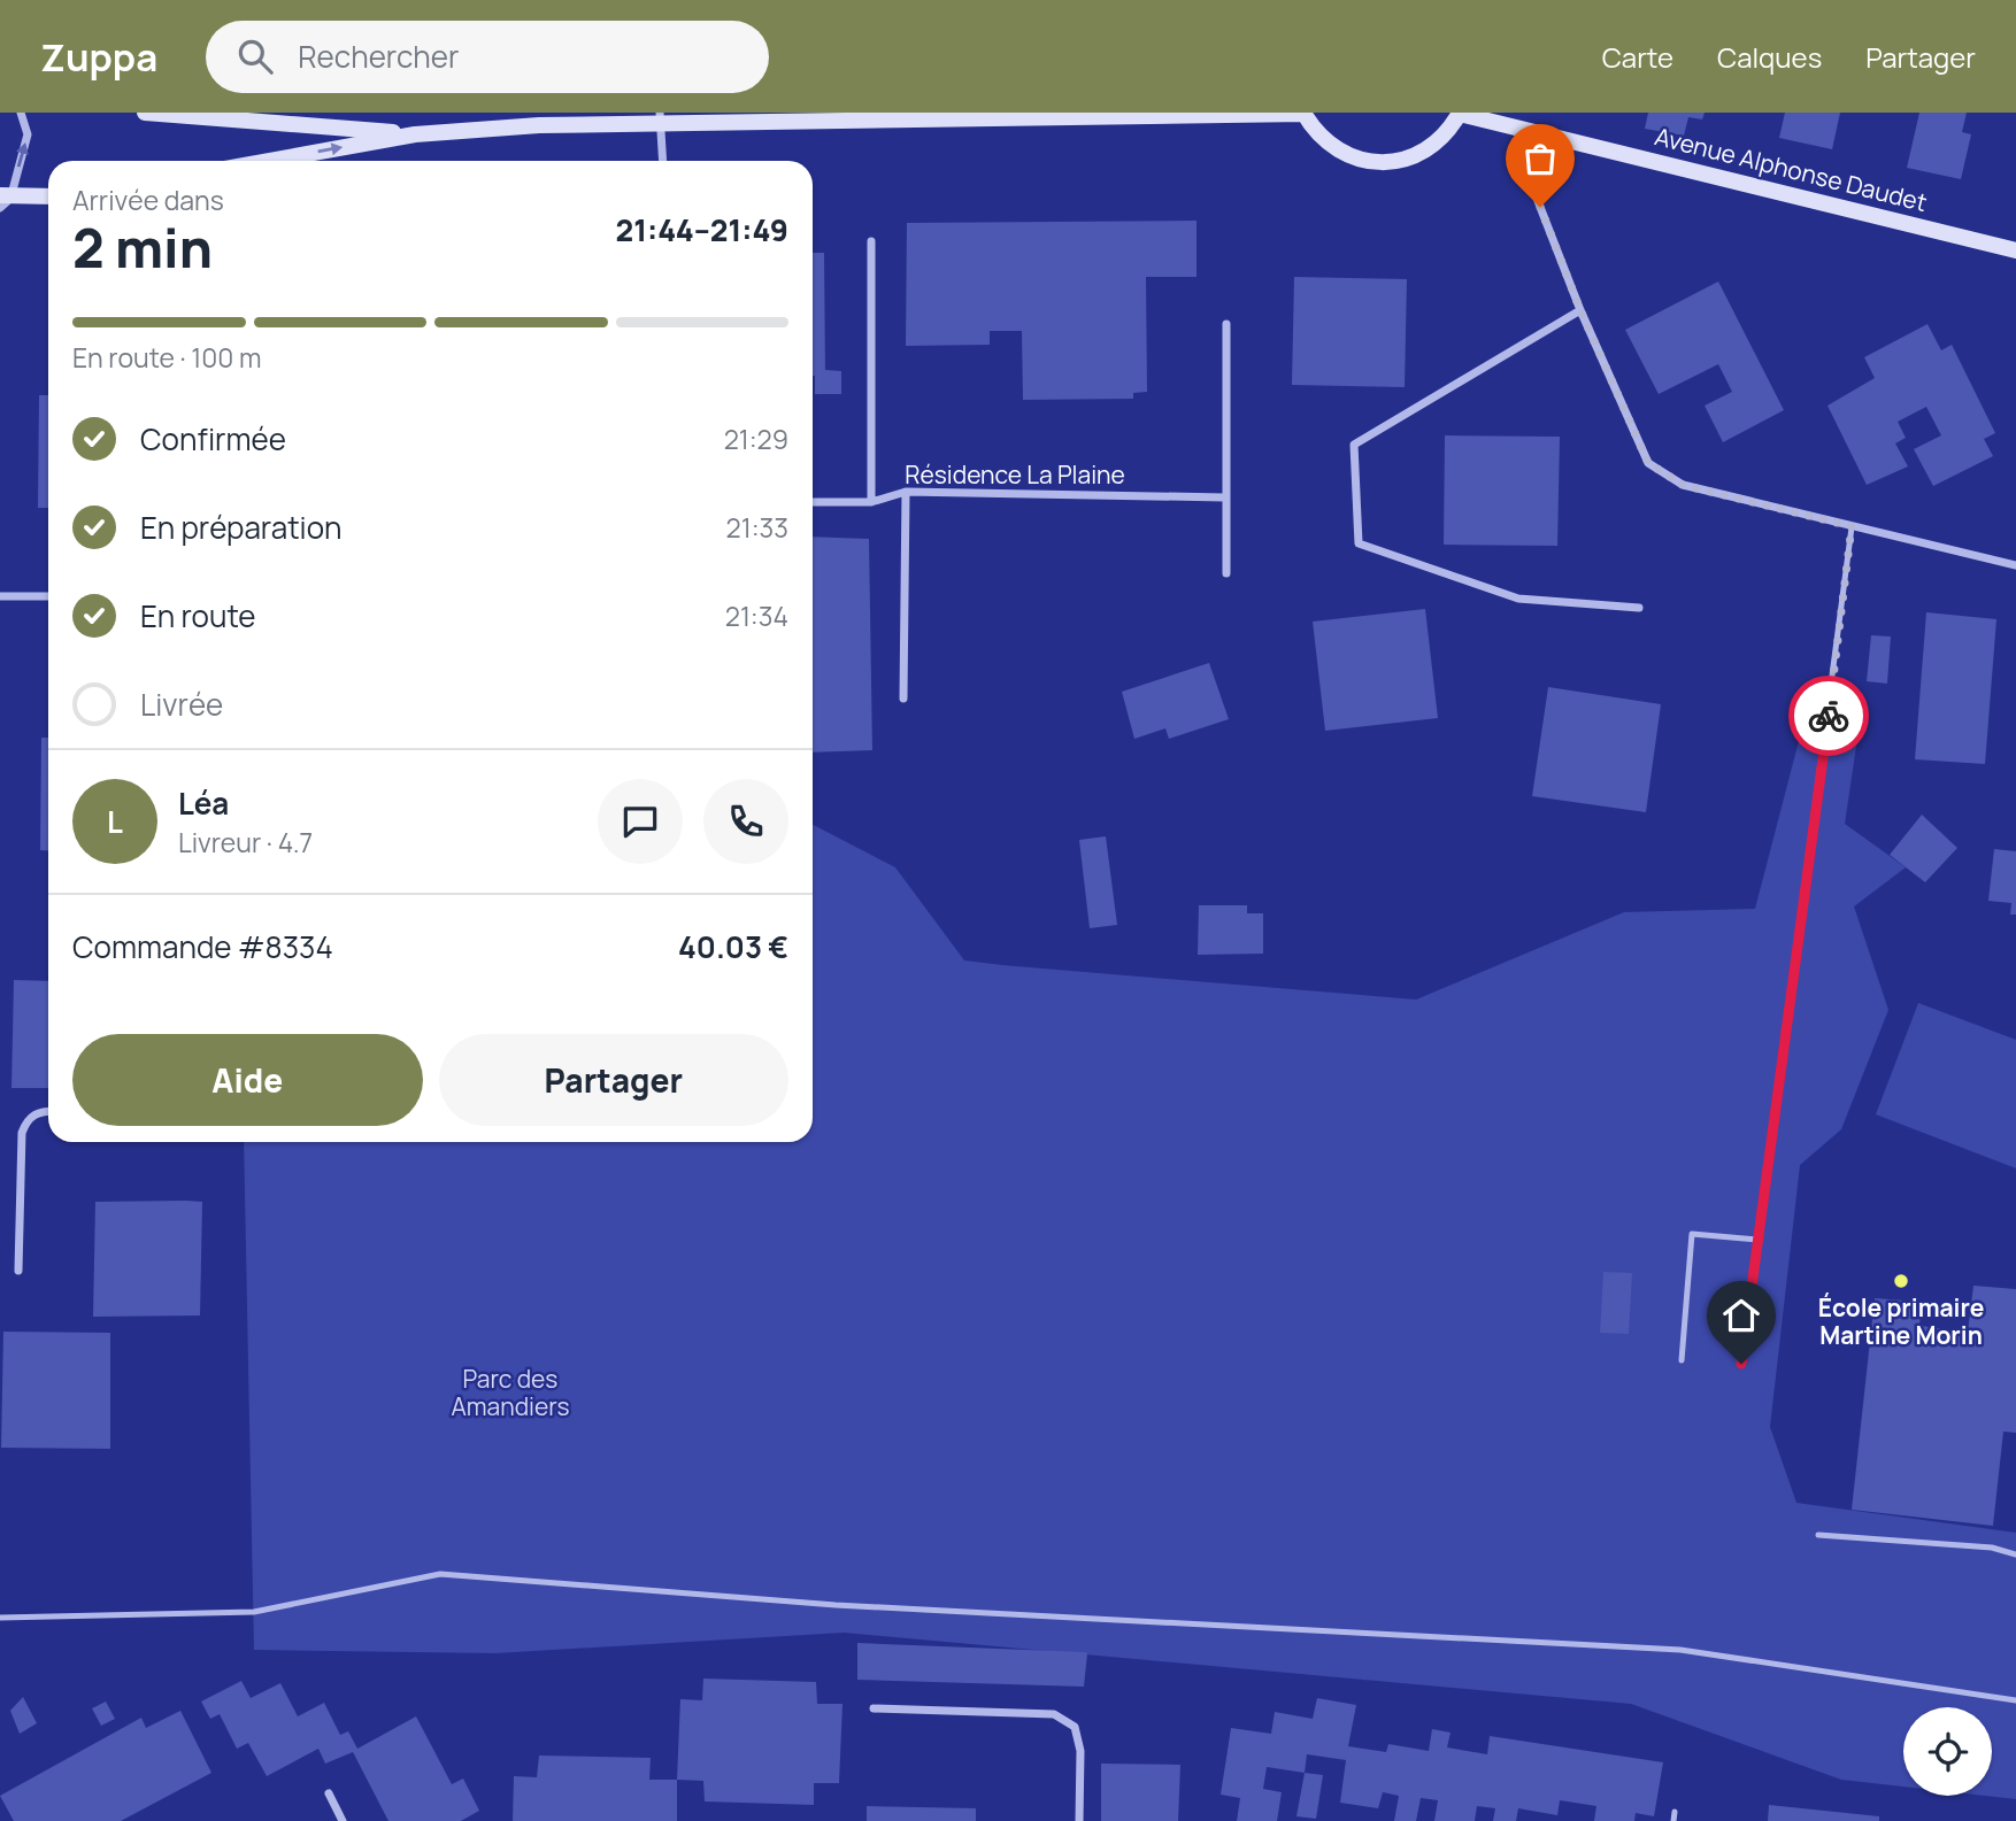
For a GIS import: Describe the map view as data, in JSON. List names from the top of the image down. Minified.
{"streets":{"main road":["Avenue Alphonse Daudet"],"street":["Résidence La Plaine"]},"parks":["Parc des Amandiers"],"places":["École primaire Martine Morin"],"page":{"header":"Zuppa","search":"Rechercher","nav":["Carte","Calques","Partager"],"heading":["2 min","Arrivée dans","21:44–21:49"],"panel":["Léa","Livreur · 4.7","Commande #8334","40.03 €"],"bar":"En route · 100 m","list":[["Confirmée","21:29"],["En préparation","21:33"],["En route","21:34"],"Livrée"],"round":"L","buttons":["Aide","Partager"]}}
